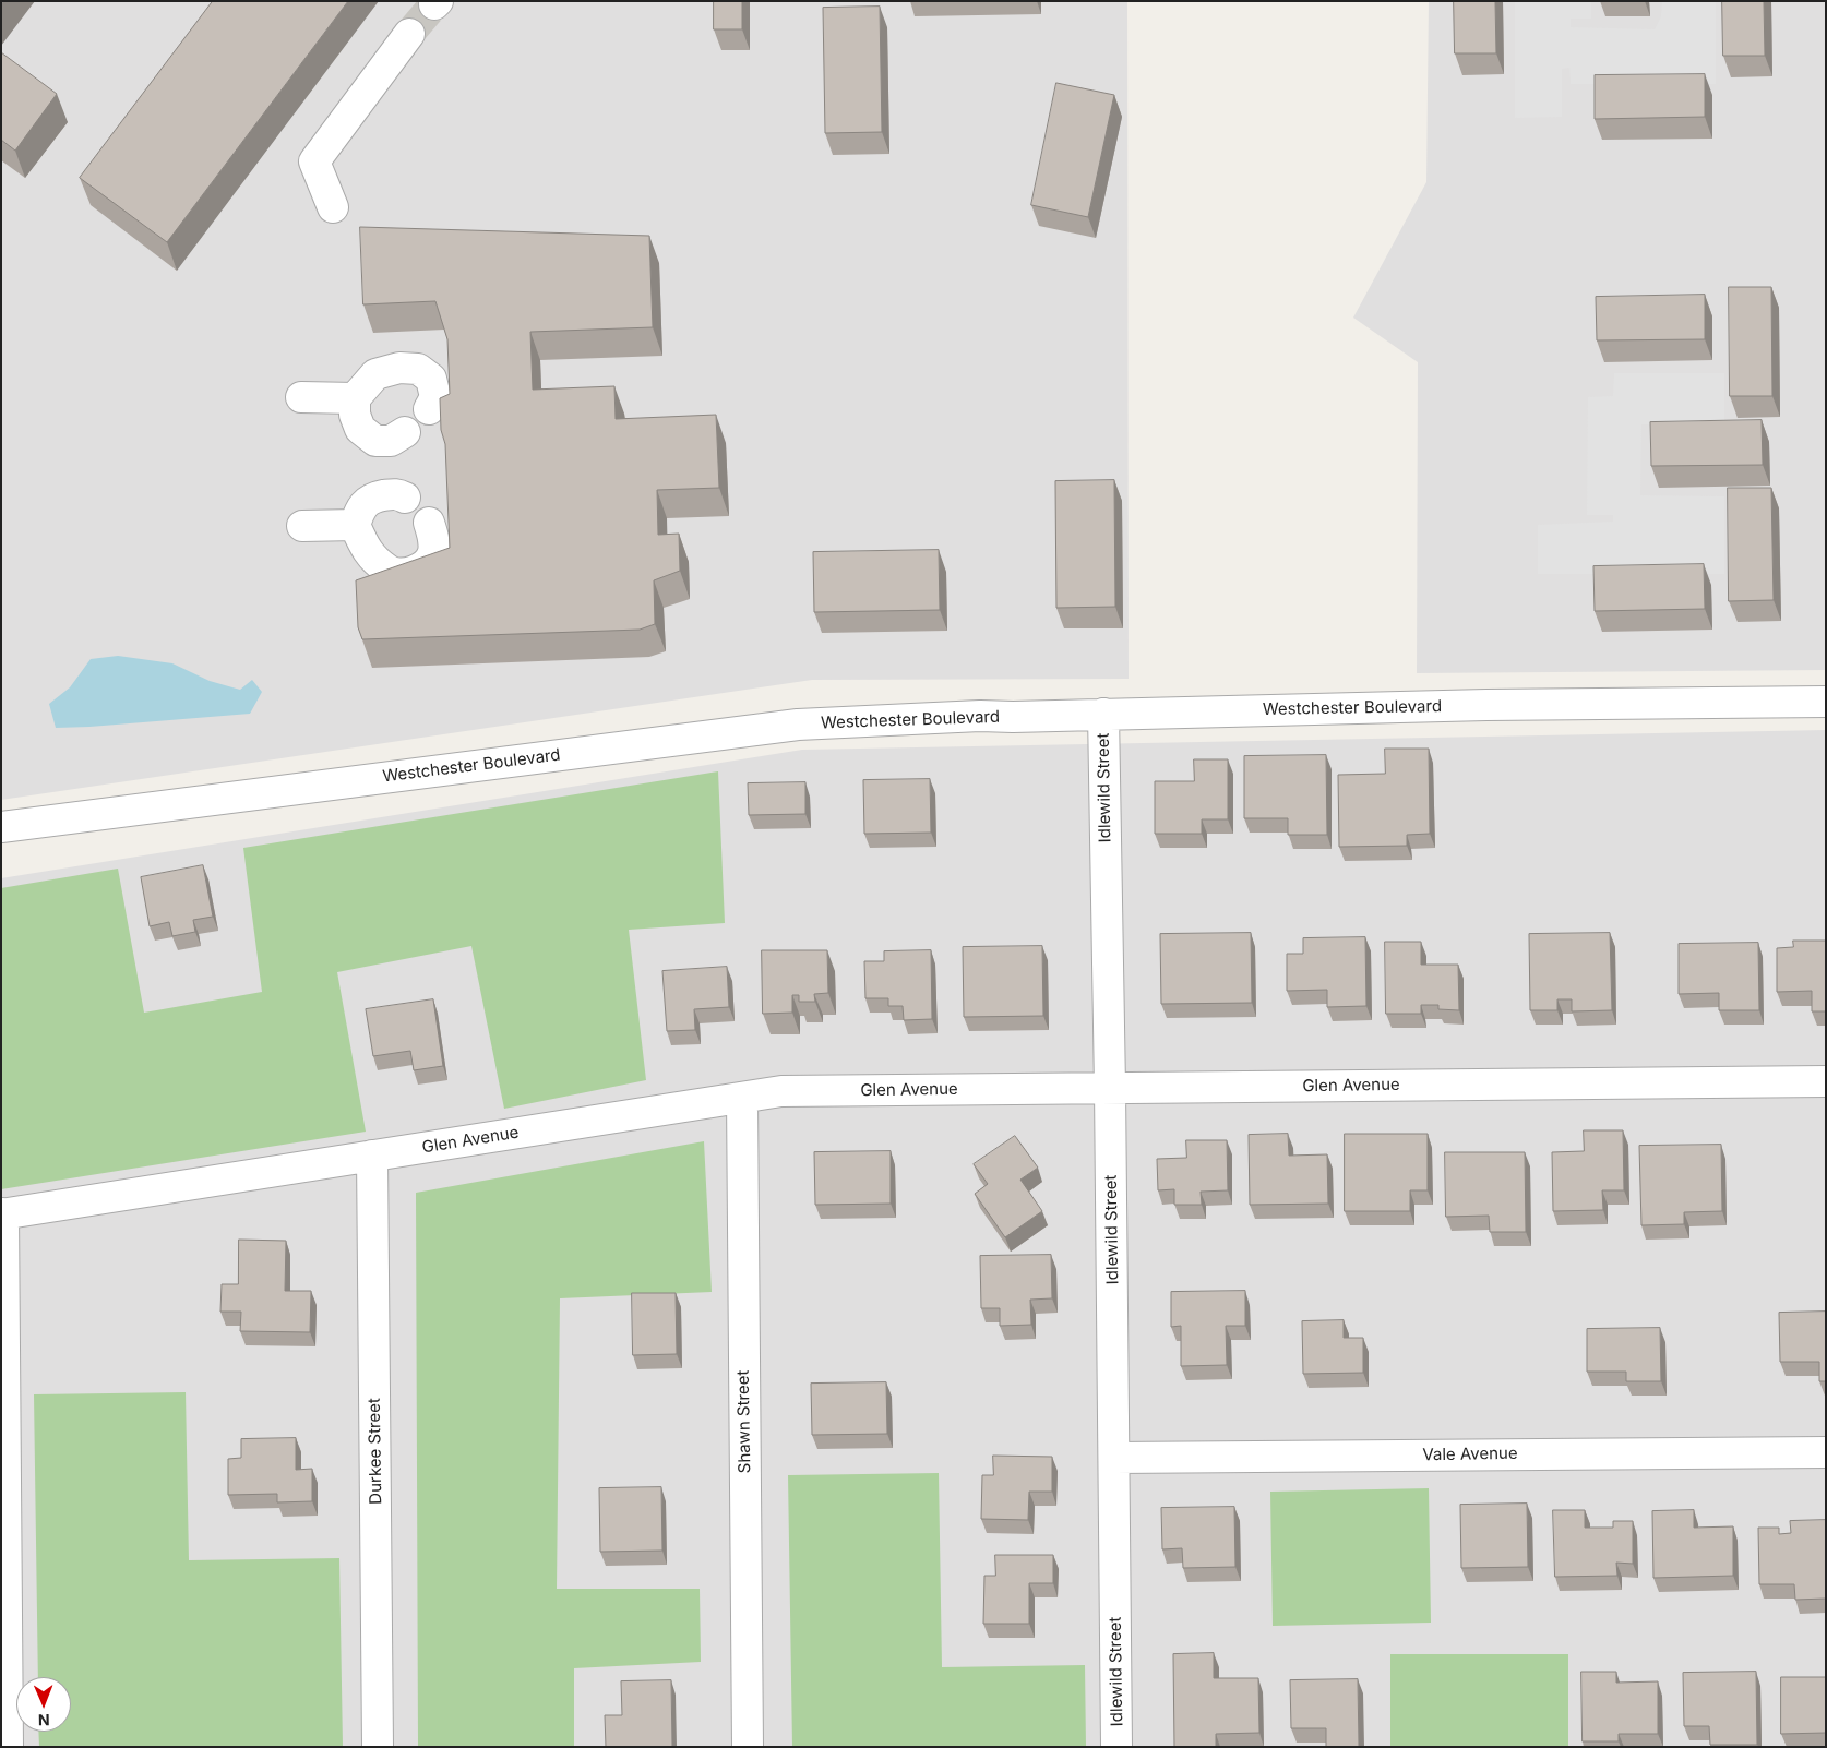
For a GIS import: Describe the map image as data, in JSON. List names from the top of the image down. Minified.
{"streets":{"street":["Westchester Boulevard","Idlewild Street","Glen Avenue","Shawn Street","Durkee Street","Vale Avenue"]},"crossings":[["Westchester Boulevard","Idlewild Street"],["Idlewild Street","Glen Avenue"],["Idlewild Street","Vale Avenue"],["Glen Avenue","Shawn Street"],["Glen Avenue","Durkee Street"]],"north":"bottom"}
